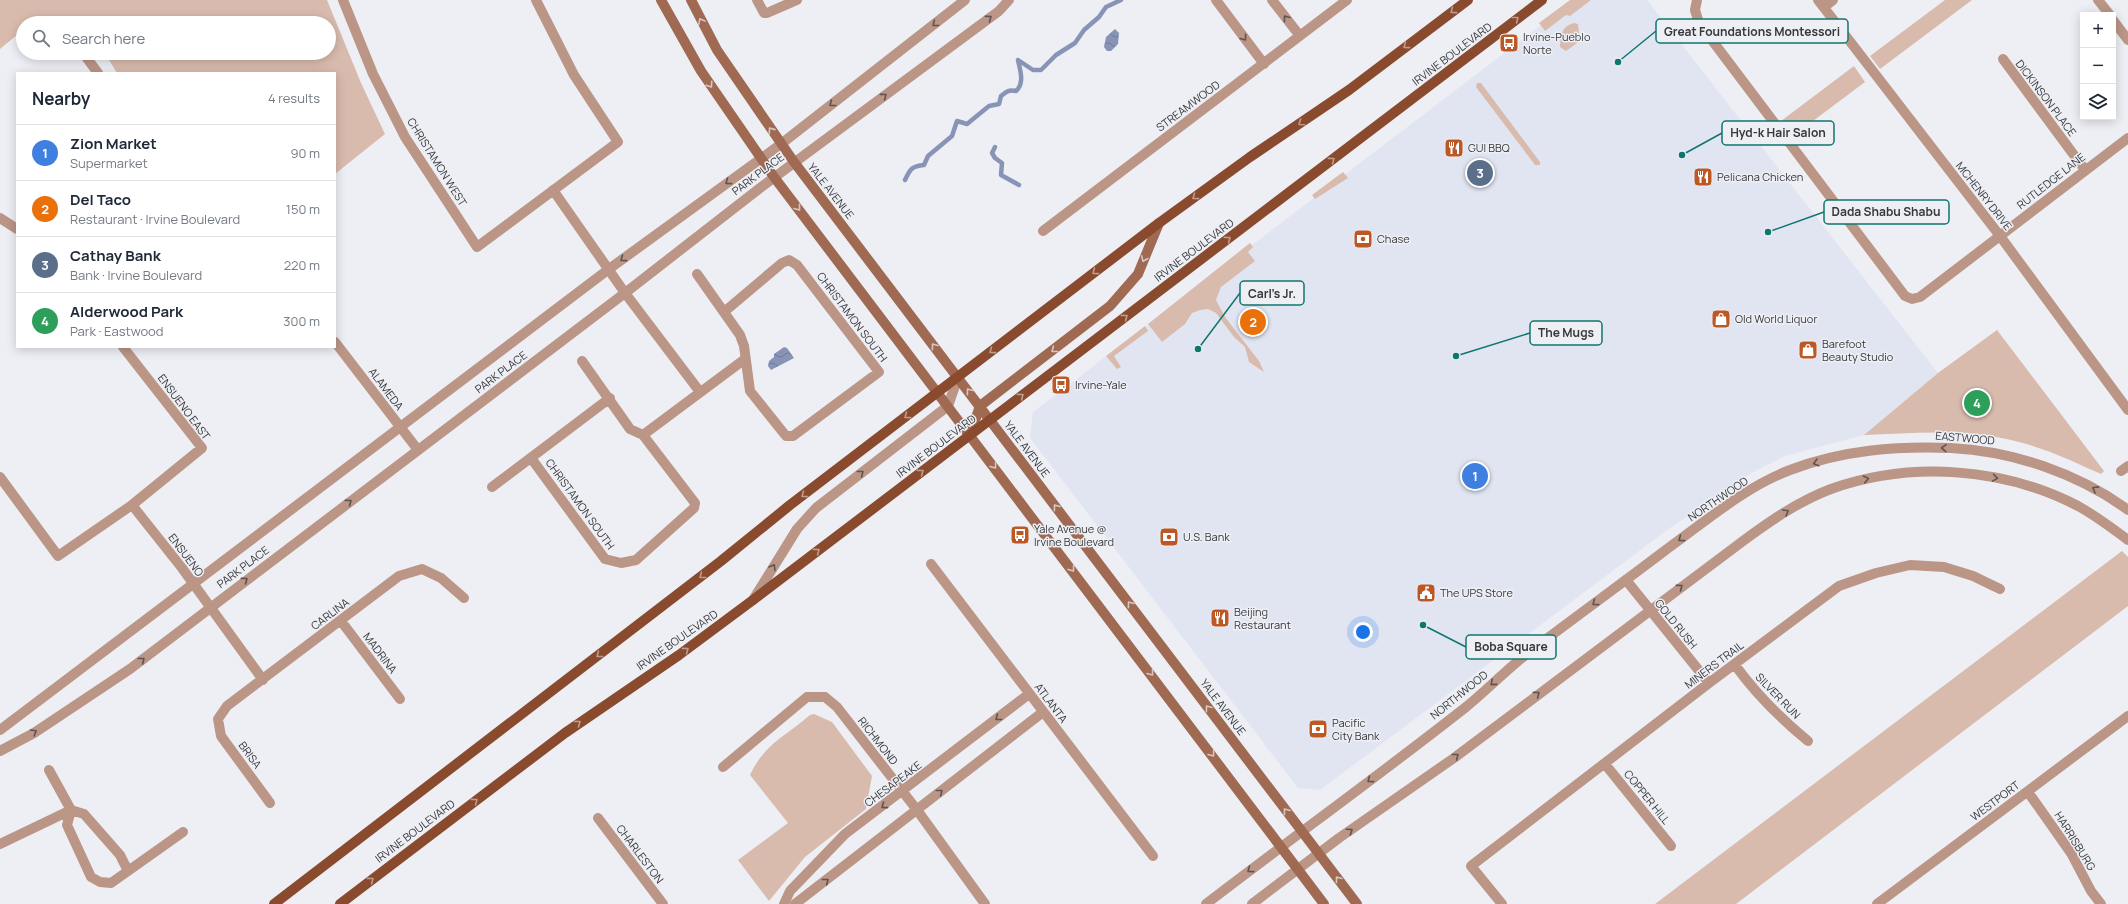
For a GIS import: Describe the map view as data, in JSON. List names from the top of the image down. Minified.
{"streets":{"main road":["IRVINE BOULEVARD","YALE AVENUE"],"street":["DICKINSON PLACE","STREAMWOOD","CHRISTAMON WEST","PARK PLACE","RUTLEDGE LANE","MCHENRY DRIVE","CHRISTAMON SOUTH","ALAMEDA","ENSUENO EAST","EASTWOOD","NORTHWOOD","ENSUENO","CARLINA","GOLD RUSH","MADRINA","MINERS TRAIL","SILVER RUN","ATLANTA","RICHMOND","BRISA","CHESAPEAKE","COPPER HILL","WESTPORT","HARRISBURG","CHARLESTON"]},"crossings":[["IRVINE BOULEVARD","YALE AVENUE"],["DICKINSON PLACE","RUTLEDGE LANE"],["PARK PLACE","YALE AVENUE"],["PARK PLACE","ALAMEDA"],["PARK PLACE","ENSUENO"],["RUTLEDGE LANE","MCHENRY DRIVE"],["YALE AVENUE","NORTHWOOD"],["ENSUENO EAST","ENSUENO"],["EASTWOOD","NORTHWOOD"],["NORTHWOOD","GOLD RUSH"],["ENSUENO","CARLINA"],["CARLINA","MADRINA"],["CARLINA","BRISA"],["GOLD RUSH","MINERS TRAIL"],["MINERS TRAIL","SILVER RUN"],["MINERS TRAIL","COPPER HILL"],["ATLANTA","CHESAPEAKE"],["RICHMOND","CHESAPEAKE"],["WESTPORT","HARRISBURG"]],"one_way":["EASTWOOD"],"places":{"bus stop":["Irvine-Pueblo Norte","Irvine-Yale","Yale Avenue @ Irvine Boulevard"],"other":["Great Foundations Montessori","Hyd-k Hair Salon","Dada Shabu Shabu","Carl's Jr.","The Mugs","Boba Square"],"restaurant":["GUI BBQ","Pelicana Chicken","Beijing Restaurant"],"bank":["Chase","U.S. Bank","Pacific City Bank"],"shop":["Old World Liquor","Barefoot Beauty Studio"],"public building":["The UPS Store"]},"page":{"map_buttons":["+","−"],"search":"Search here","heading":["Nearby","4 results"],"list":[{"mark":"1","name":"Zion Market","note":"Supermarket","value":"90 m"},{"mark":"2","name":"Del Taco","note":"Restaurant · Irvine Boulevard","value":"150 m"},{"mark":"3","name":"Cathay Bank","note":"Bank · Irvine Boulevard","value":"220 m"},{"mark":"4","name":"Alderwood Park","note":"Park · Eastwood","value":"300 m"}],"pins":["3","2","4","1"]}}
